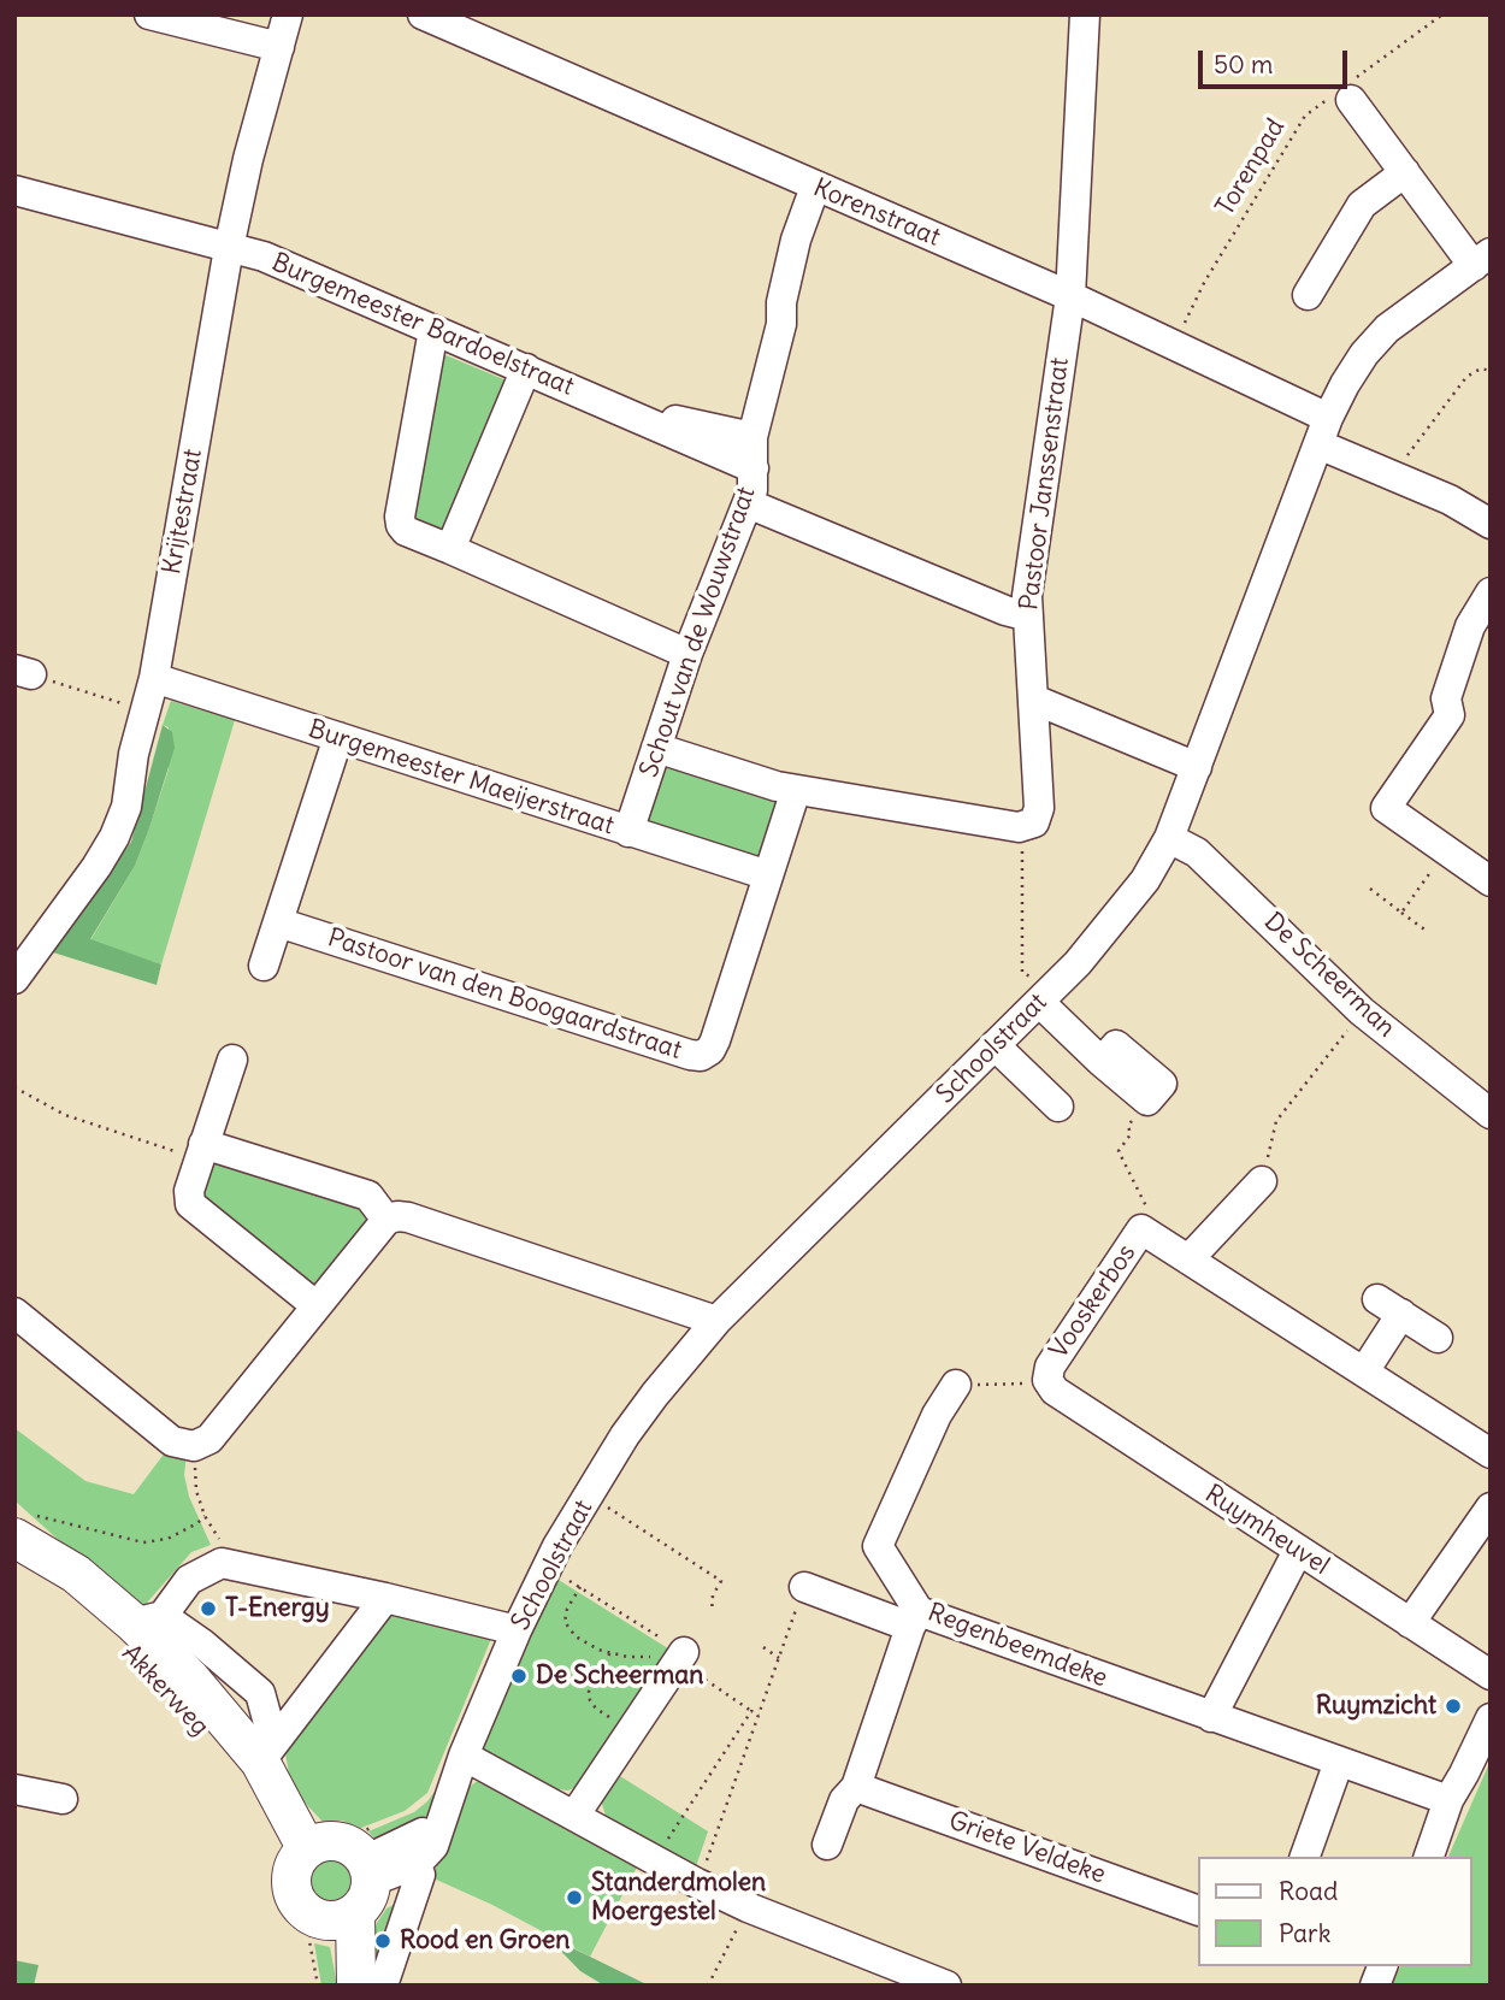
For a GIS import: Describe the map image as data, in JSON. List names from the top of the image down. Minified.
{"streets":{"main road":["Akkerweg"],"street":["Korenstraat","Burgemeester Bardoelstraat","Pastoor Janssenstraat","Krijtestraat","Schout van de Wouwstraat","Burgemeester Maeijerstraat","De Scheerman","Pastoor van den Boogaardstraat","Schoolstraat","Vooskerbos","Ruymheuvel","Regenbeemdeke","Griete Veldeke"],"path":["Torenpad"]},"crossings":[["Torenpad","Korenstraat"],["Korenstraat","Pastoor Janssenstraat"],["Korenstraat","Schout van de Wouwstraat"],["Korenstraat","Schoolstraat"],["Burgemeester Bardoelstraat","Krijtestraat"],["Burgemeester Bardoelstraat","Schout van de Wouwstraat"],["Krijtestraat","Burgemeester Maeijerstraat"],["Schout van de Wouwstraat","Burgemeester Maeijerstraat"],["Burgemeester Maeijerstraat","Pastoor van den Boogaardstraat"],["De Scheerman","Schoolstraat"],["Vooskerbos","Ruymheuvel"]],"places":["T-Energy","De Scheerman","Ruymzicht","Standerdmolen Moergestel","Rood en Groen"],"legend":["Road","Park"],"scale_bar":"50 m"}
